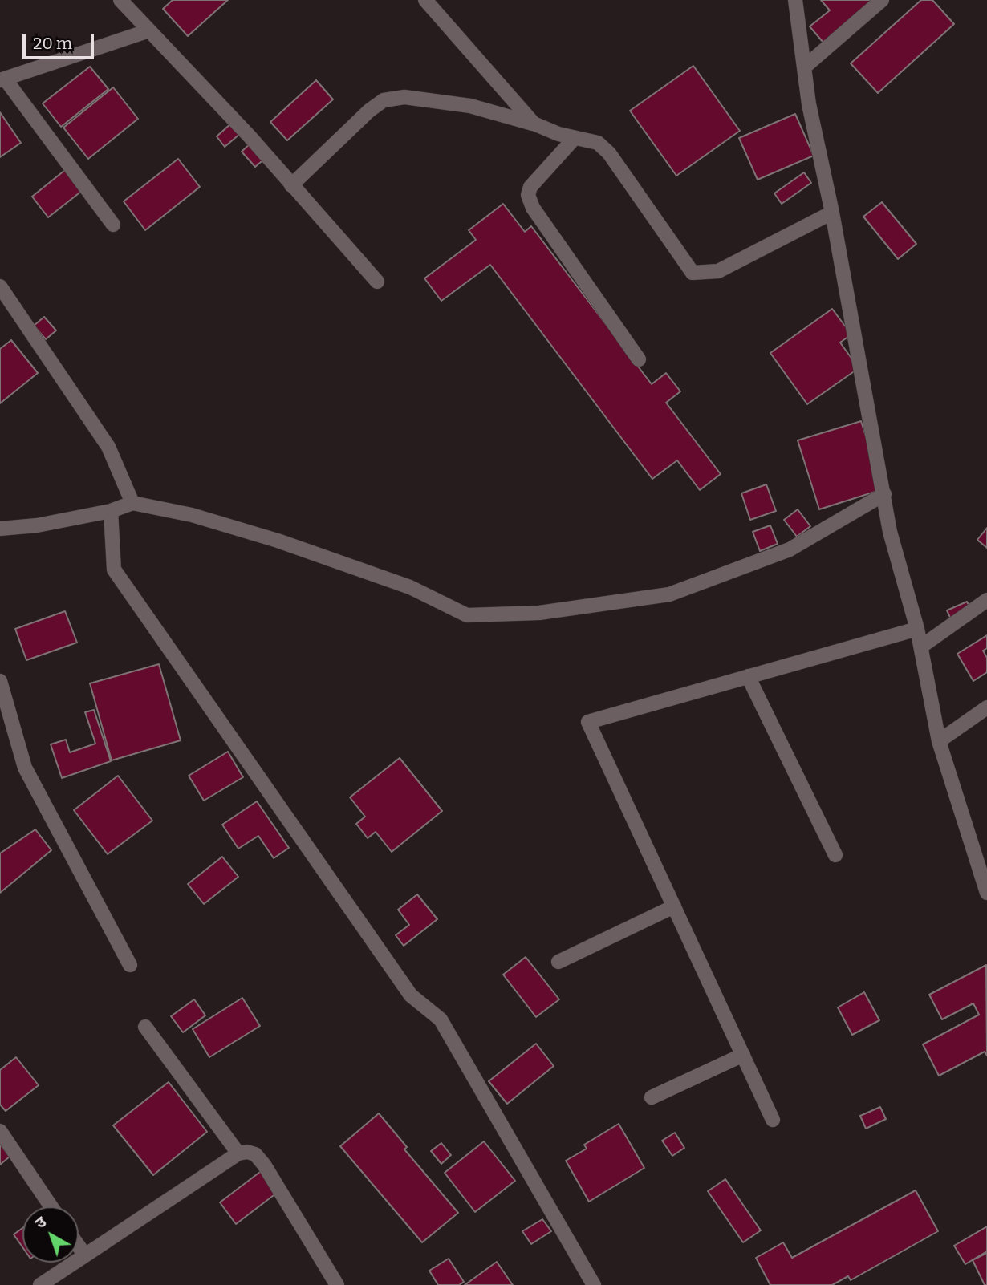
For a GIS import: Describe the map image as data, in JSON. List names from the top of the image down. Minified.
{"scale_bar":"20 m","north":"top left"}
